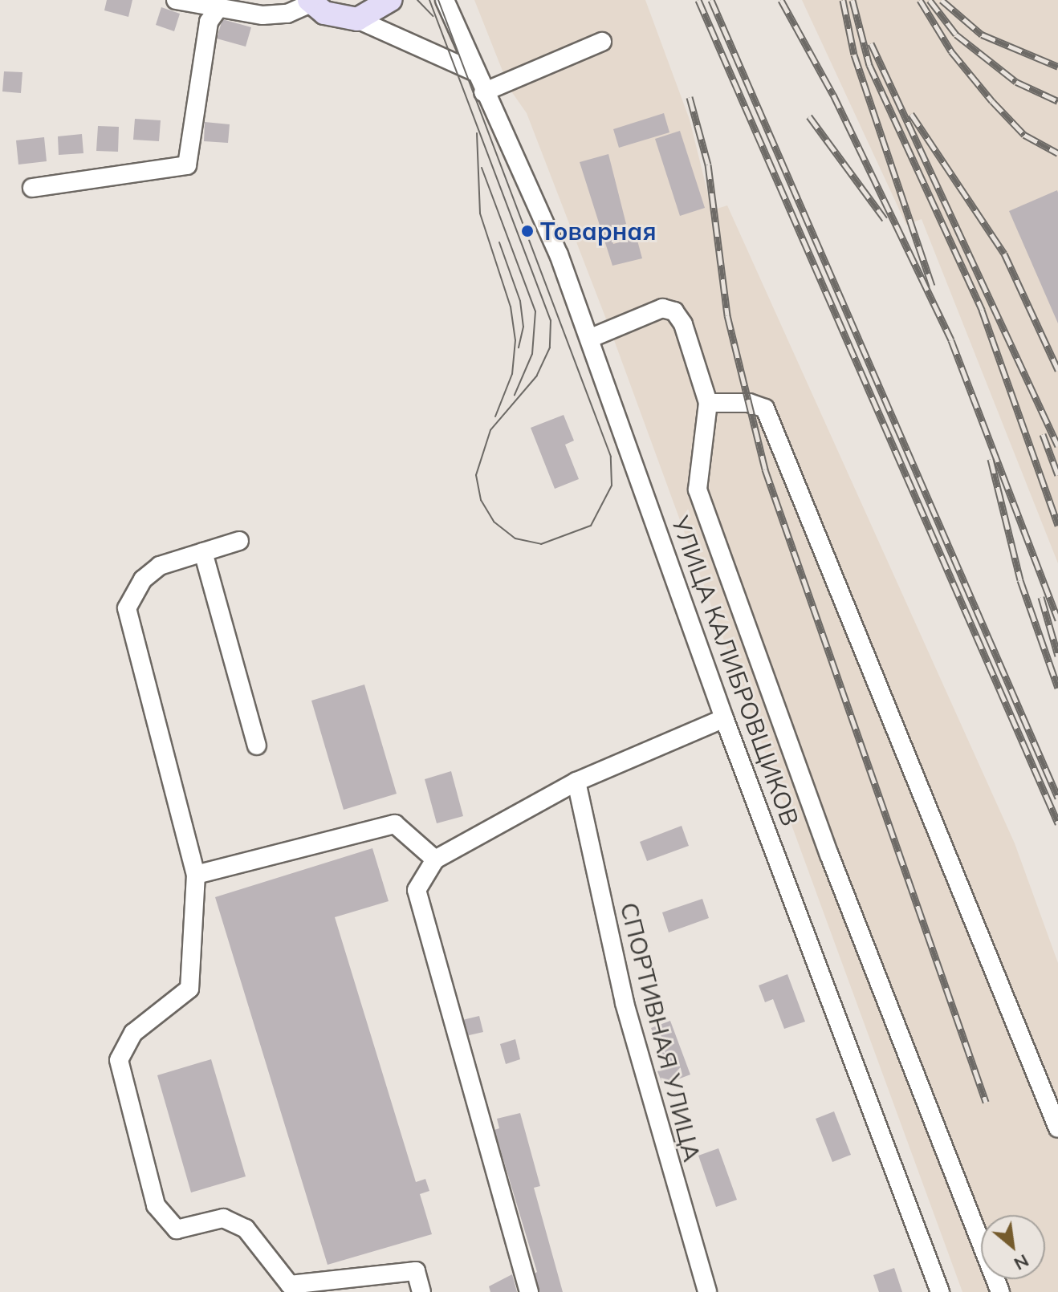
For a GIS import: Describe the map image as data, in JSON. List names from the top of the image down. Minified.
{"streets":{"street":["УЛИЦА КАЛИБРОВЩИКОВ","СПОРТИВНАЯ УЛИЦА"]},"places":["Товарная"],"north":"bottom right"}
